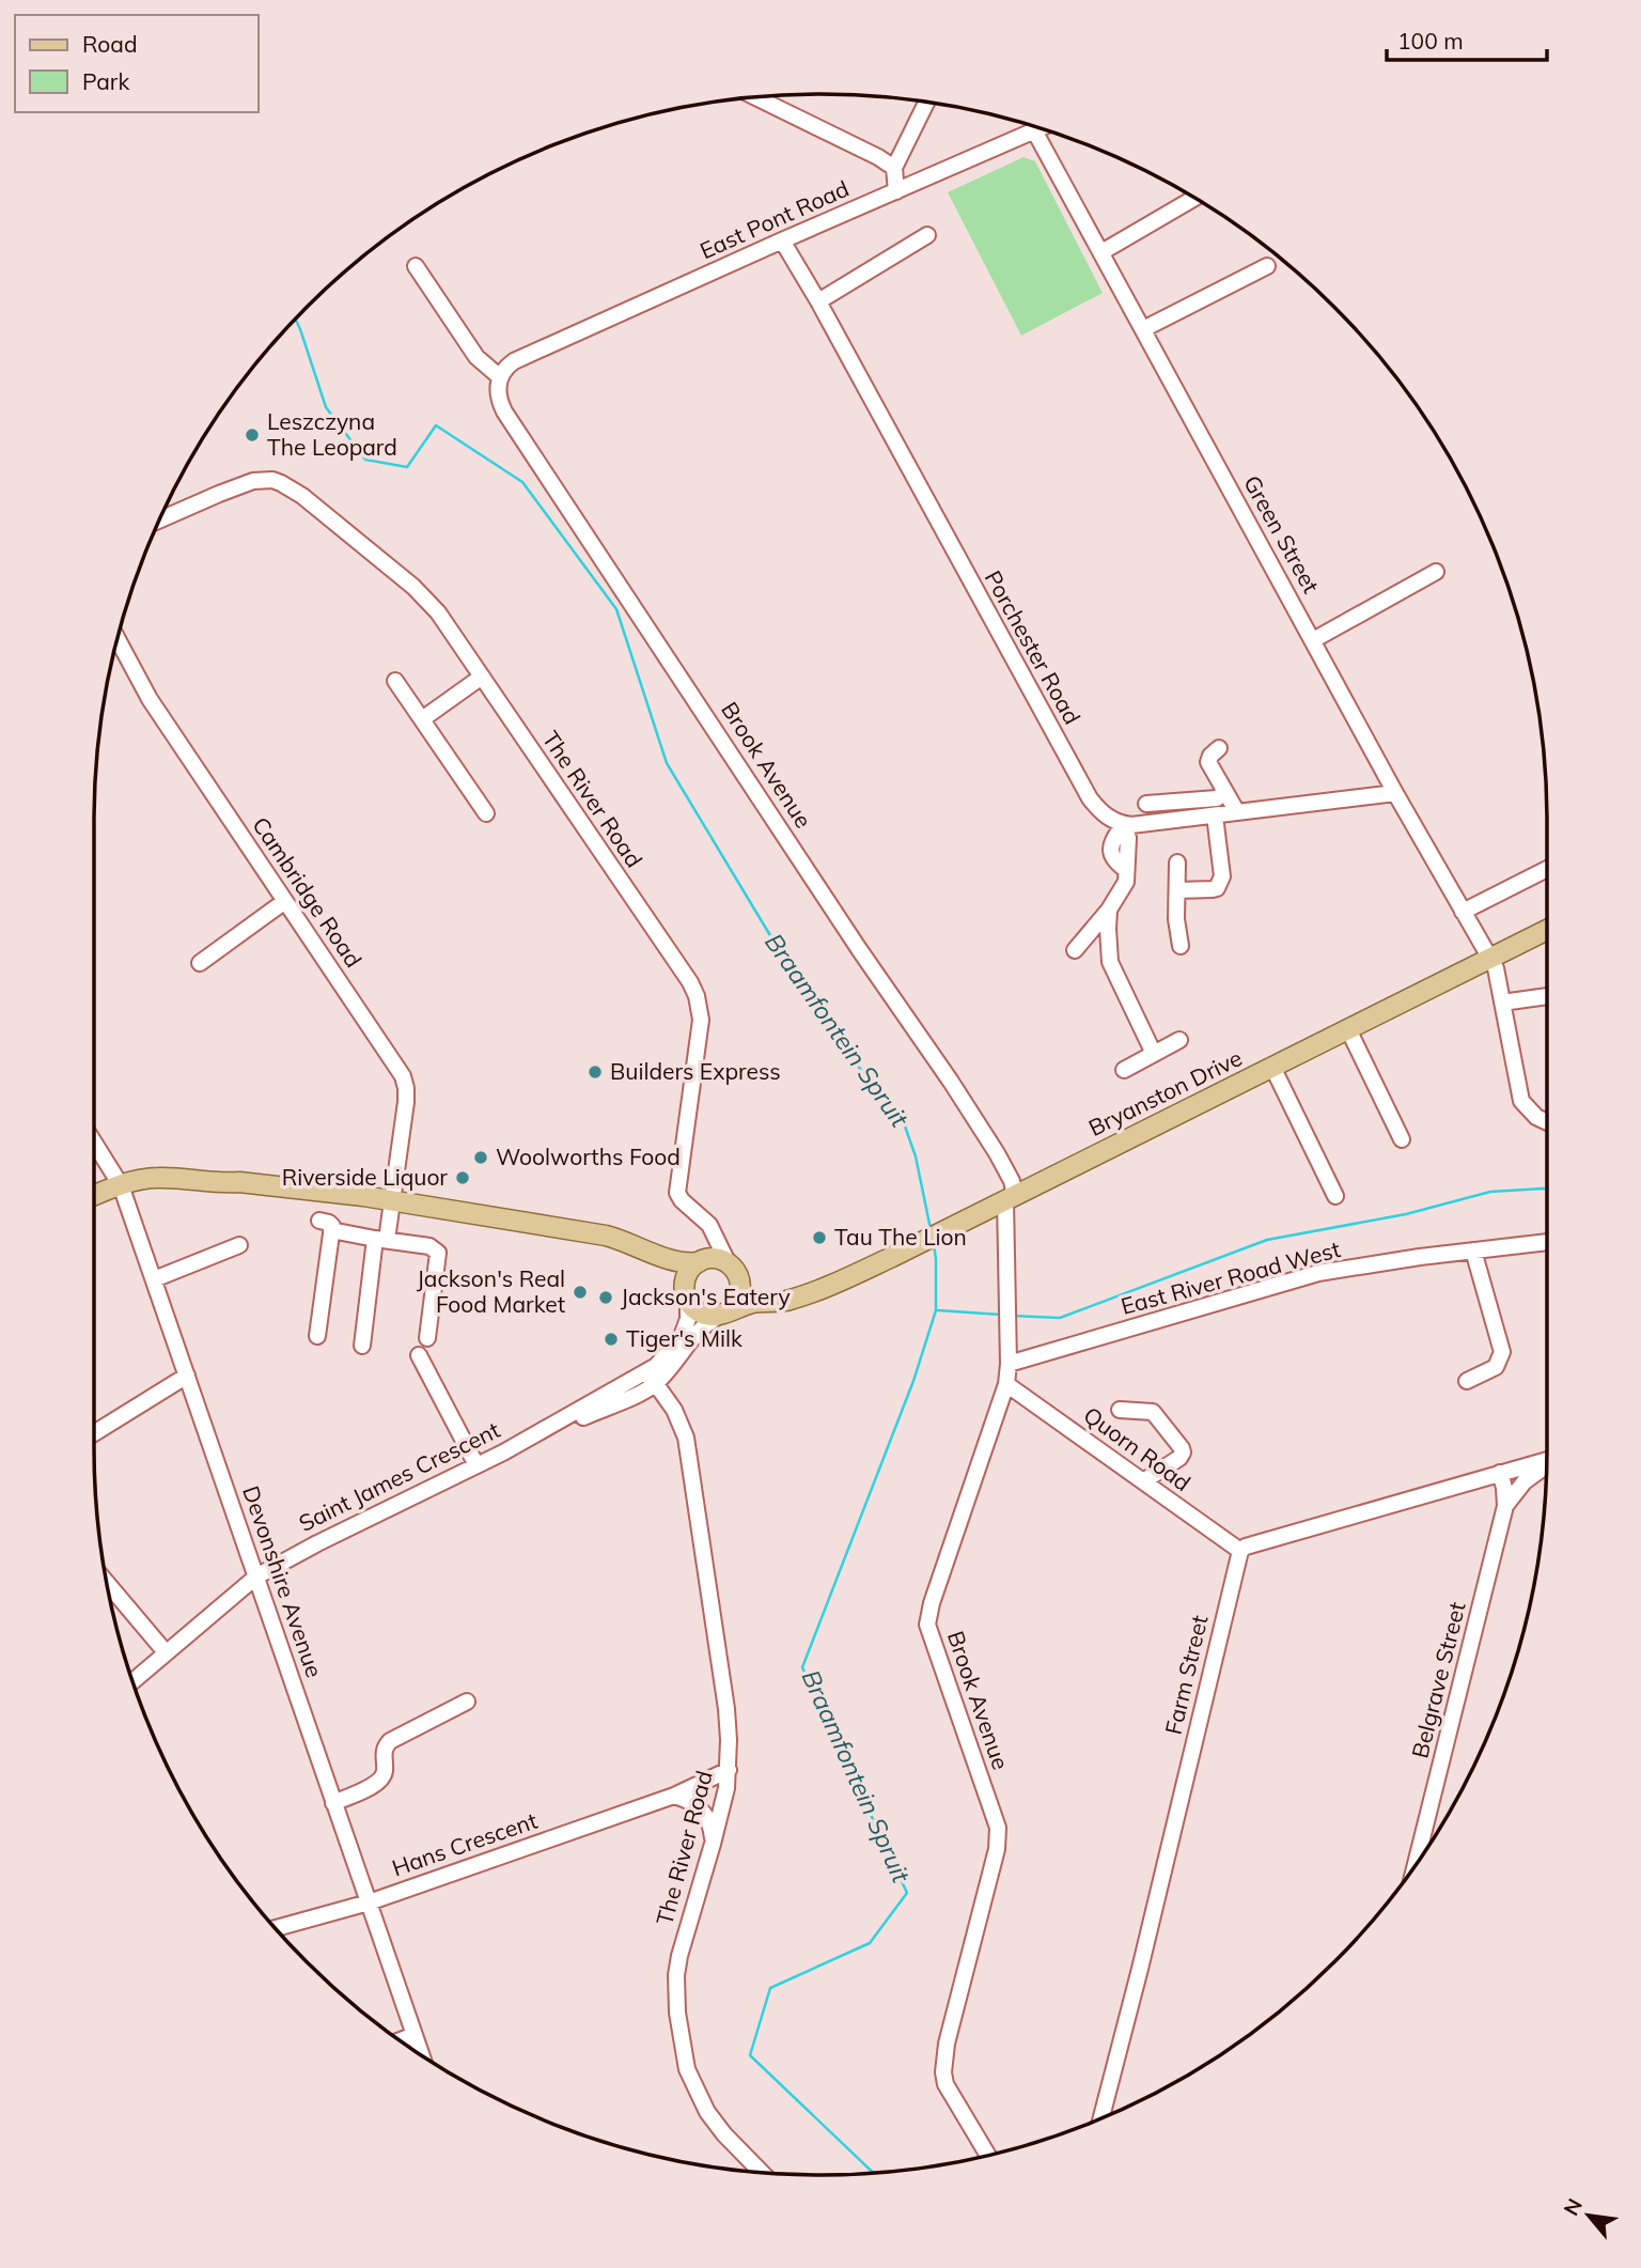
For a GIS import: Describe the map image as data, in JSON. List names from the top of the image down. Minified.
{"streets":{"main road":["Bryanston Drive"],"street":["East Pont Road","Green Street","Porchester Road","Brook Avenue","The River Road","Cambridge Road","East River Road West","Quorn Road","Saint James Crescent","Devonshire Avenue","Farm Street","Belgrave Street","Hans Crescent"]},"crossings":[["East Pont Road","Green Street"],["East Pont Road","Porchester Road"],["East Pont Road","Brook Avenue"],["Green Street","Bryanston Drive"],["Brook Avenue","Bryanston Drive"],["Brook Avenue","East River Road West"],["Brook Avenue","Quorn Road"],["The River Road","Bryanston Drive"],["The River Road","Saint James Crescent"],["The River Road","Hans Crescent"],["Bryanston Drive","Saint James Crescent"],["Quorn Road","Farm Street"],["Saint James Crescent","Devonshire Avenue"],["Devonshire Avenue","Hans Crescent"]],"water":["Braamfontein Spruit"],"places":["Leszczyna The Leopard","Builders Express","Woolworths Food","Riverside Liquor","Tau The Lion","Jackson's Real Food Market","Jackson's Eatery","Tiger's Milk"],"legend":["Road","Park"],"scale_bar":"100 m","north":"top left"}
